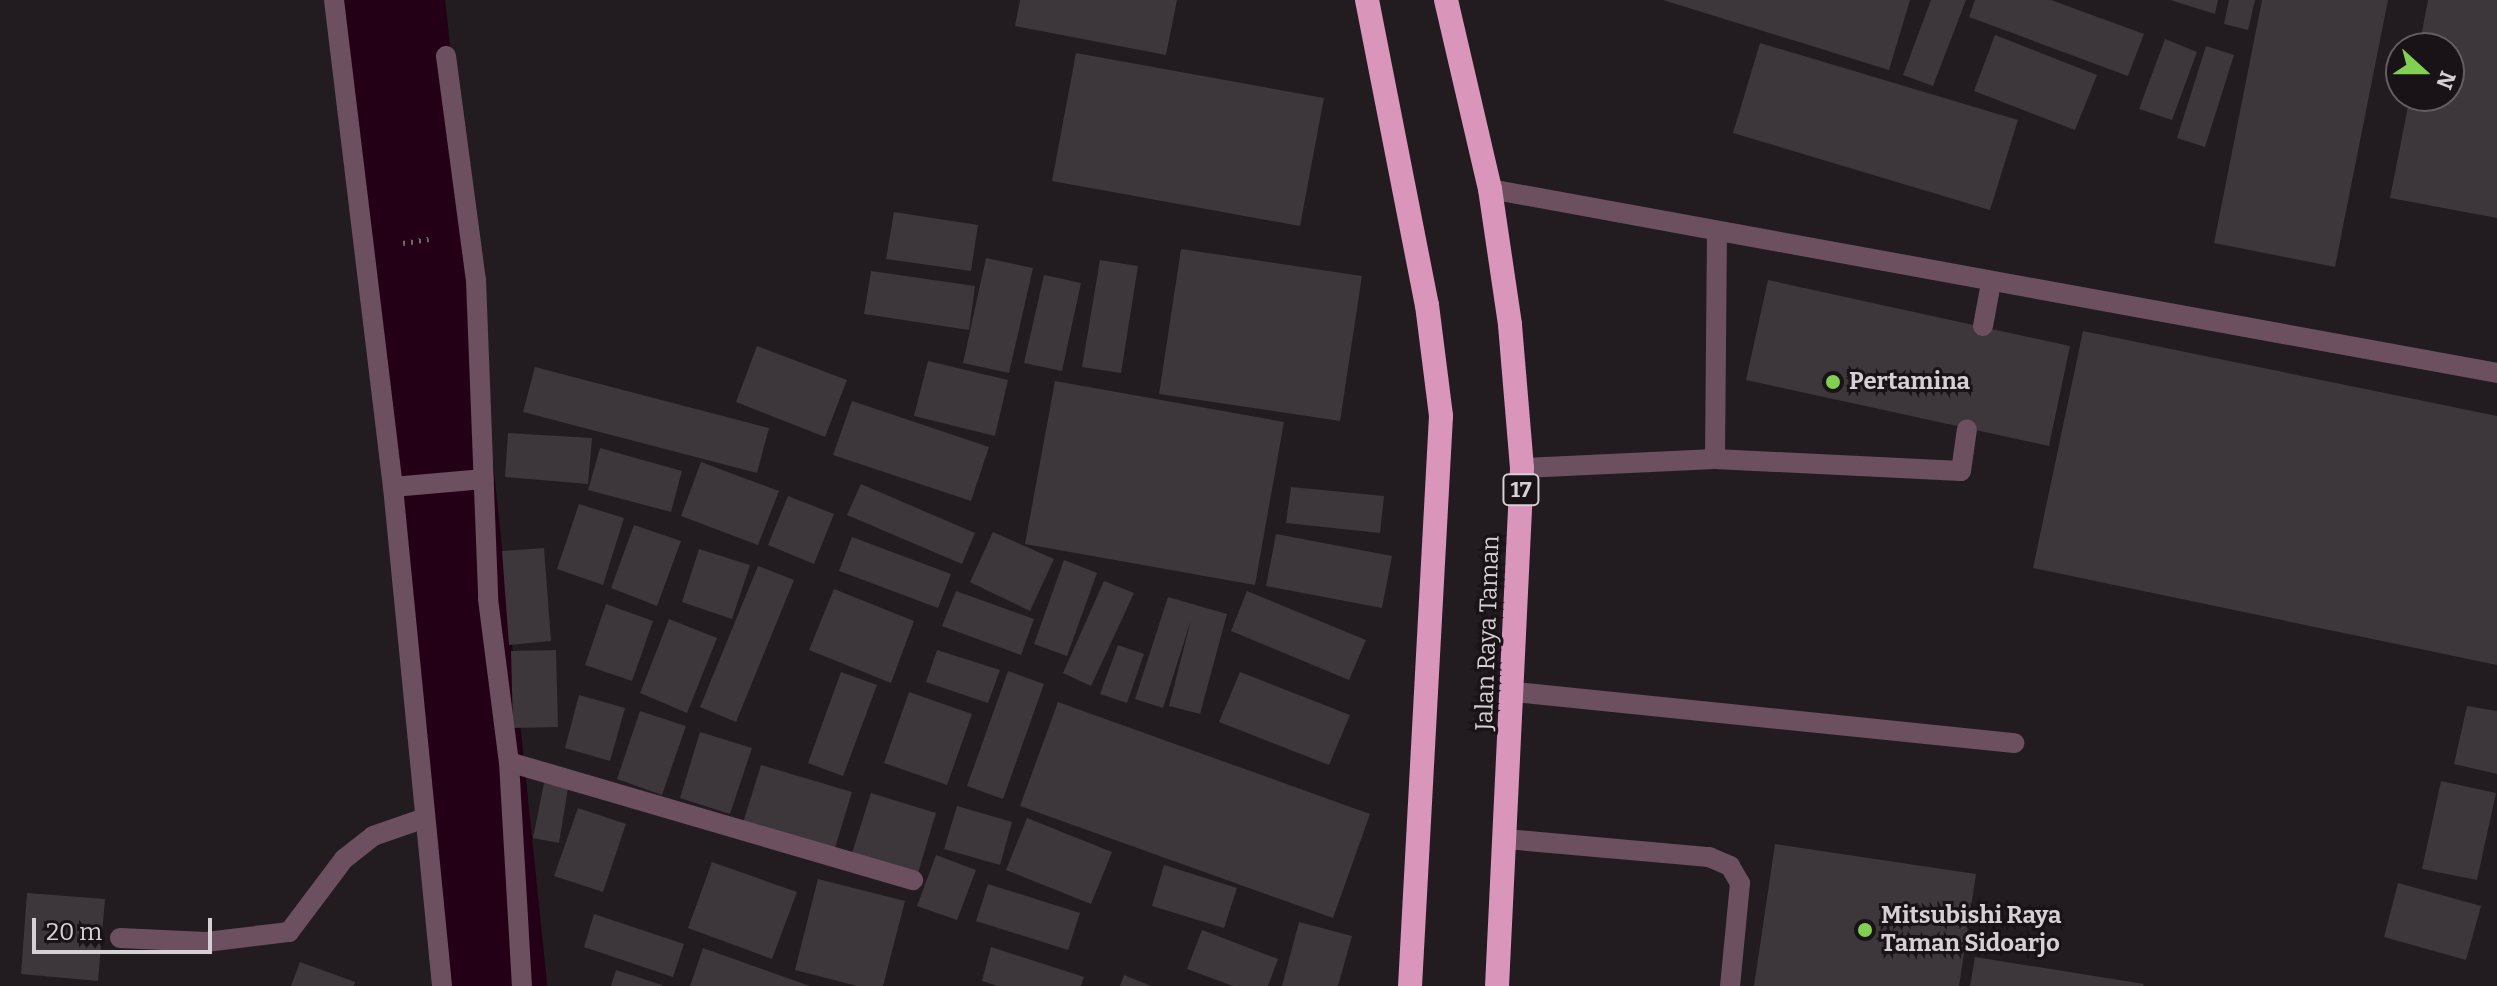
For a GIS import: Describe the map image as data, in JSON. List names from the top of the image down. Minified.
{"streets":{"highway":["17","Jalan Raya Taman"]},"places":["Pertamina","Mitsubishi Raya Taman Sidoarjo"],"scale_bar":"20 m","north":"right"}
